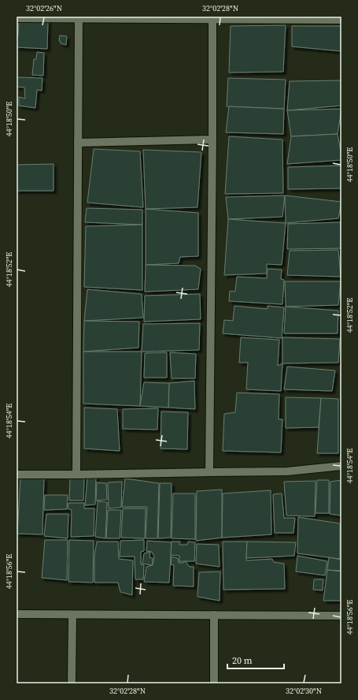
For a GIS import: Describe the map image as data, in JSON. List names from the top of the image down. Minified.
{"scale_bar":"20 m","coordinates":["32°02'26\"N","32°02'28\"N","44°18'50\"E","44°18'52\"E","44°18'54\"E","44°18'56\"E","32°02'30\"N"]}
